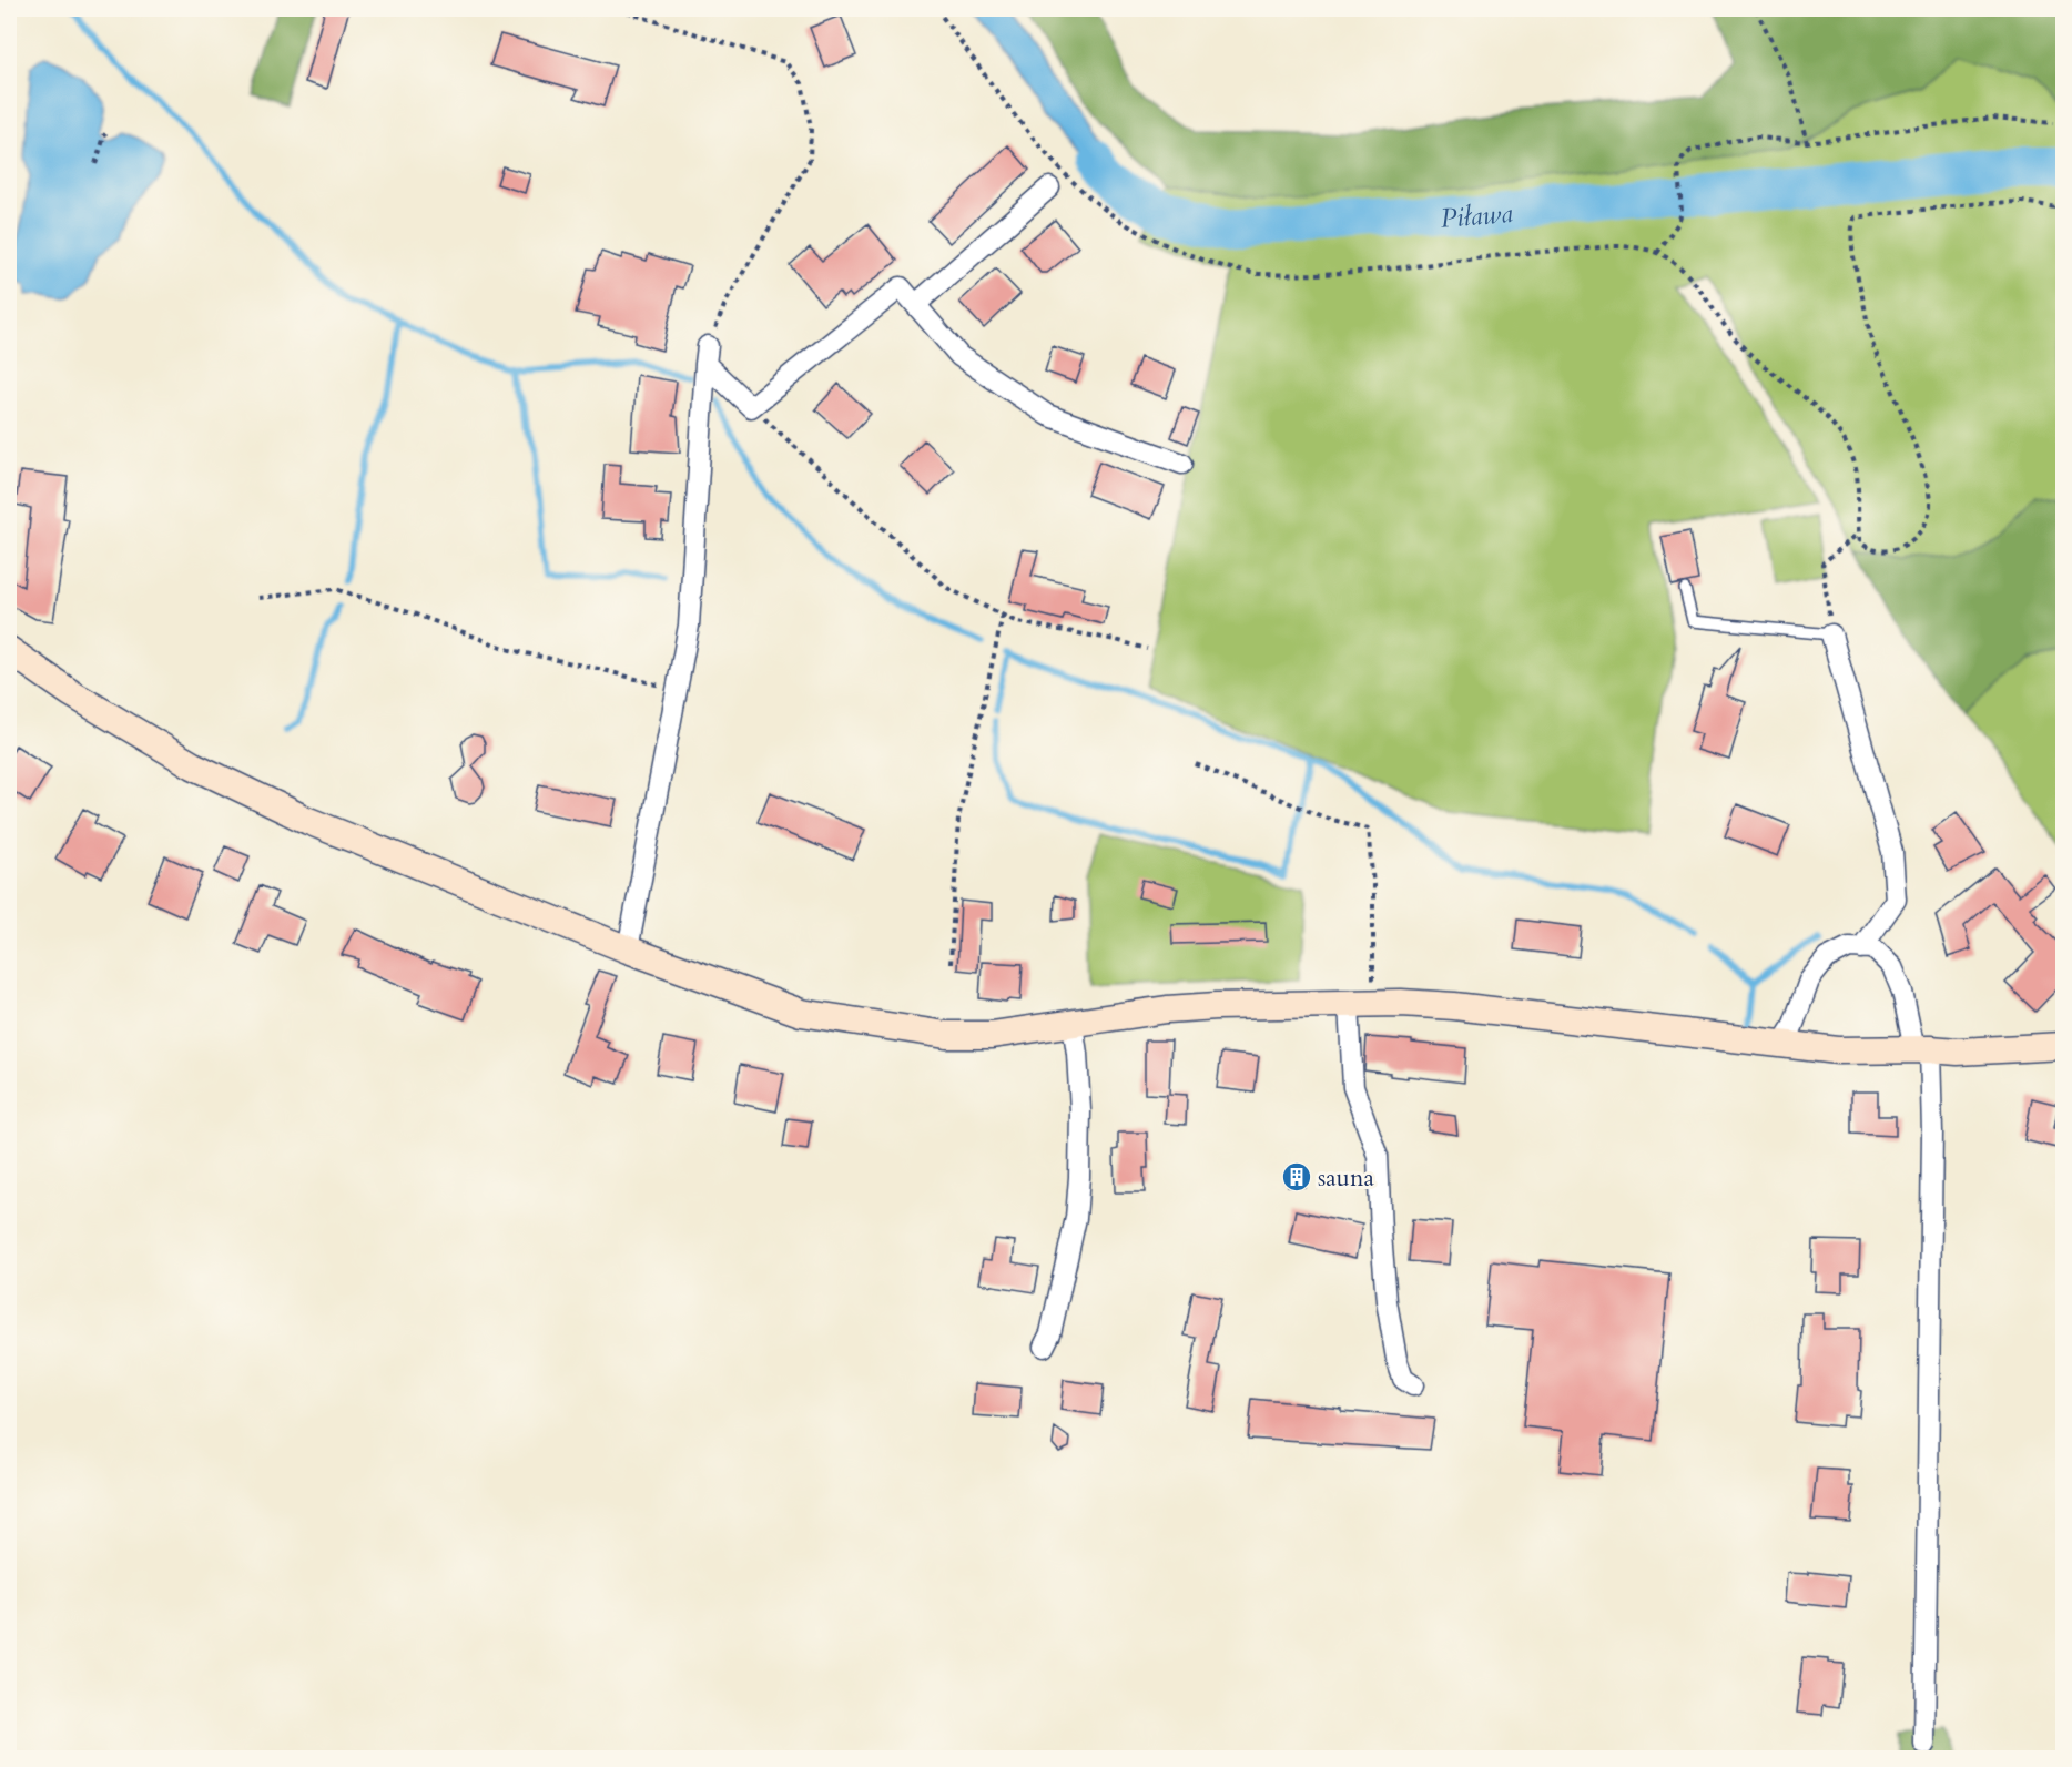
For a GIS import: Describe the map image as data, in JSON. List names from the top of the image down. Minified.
{"water":["Piława"],"places":{"building":["sauna"]}}
